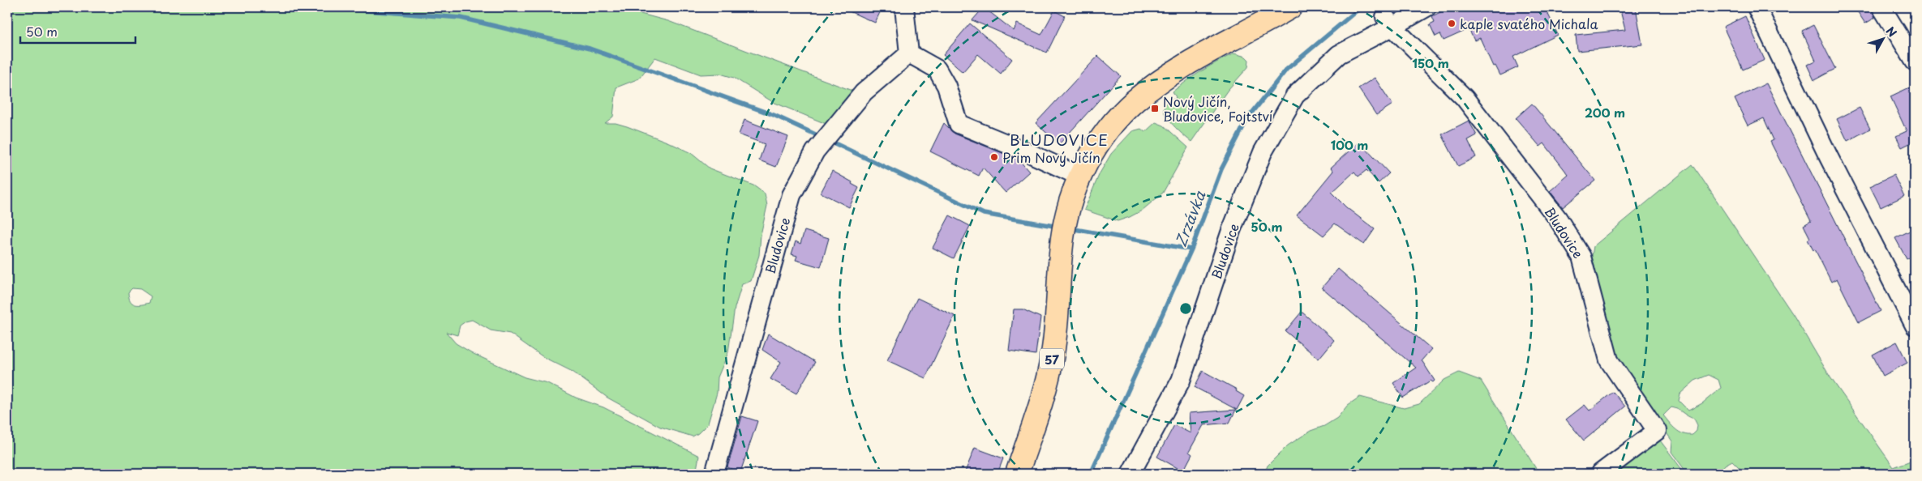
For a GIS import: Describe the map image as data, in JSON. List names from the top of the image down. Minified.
{"streets":{"main road":["57"],"street":["Bludovice"]},"districts":["BLUDOVICE"],"water":["Zrzávka"],"places":{"other":["kaple svatého Michala","Prim Nový Jičín"],"transit":["Nový Jičín, Bludovice, Fojtství"]},"scale_bar":"50 m","north":"top right","rings":["150 m","200 m","100 m","50 m"]}
